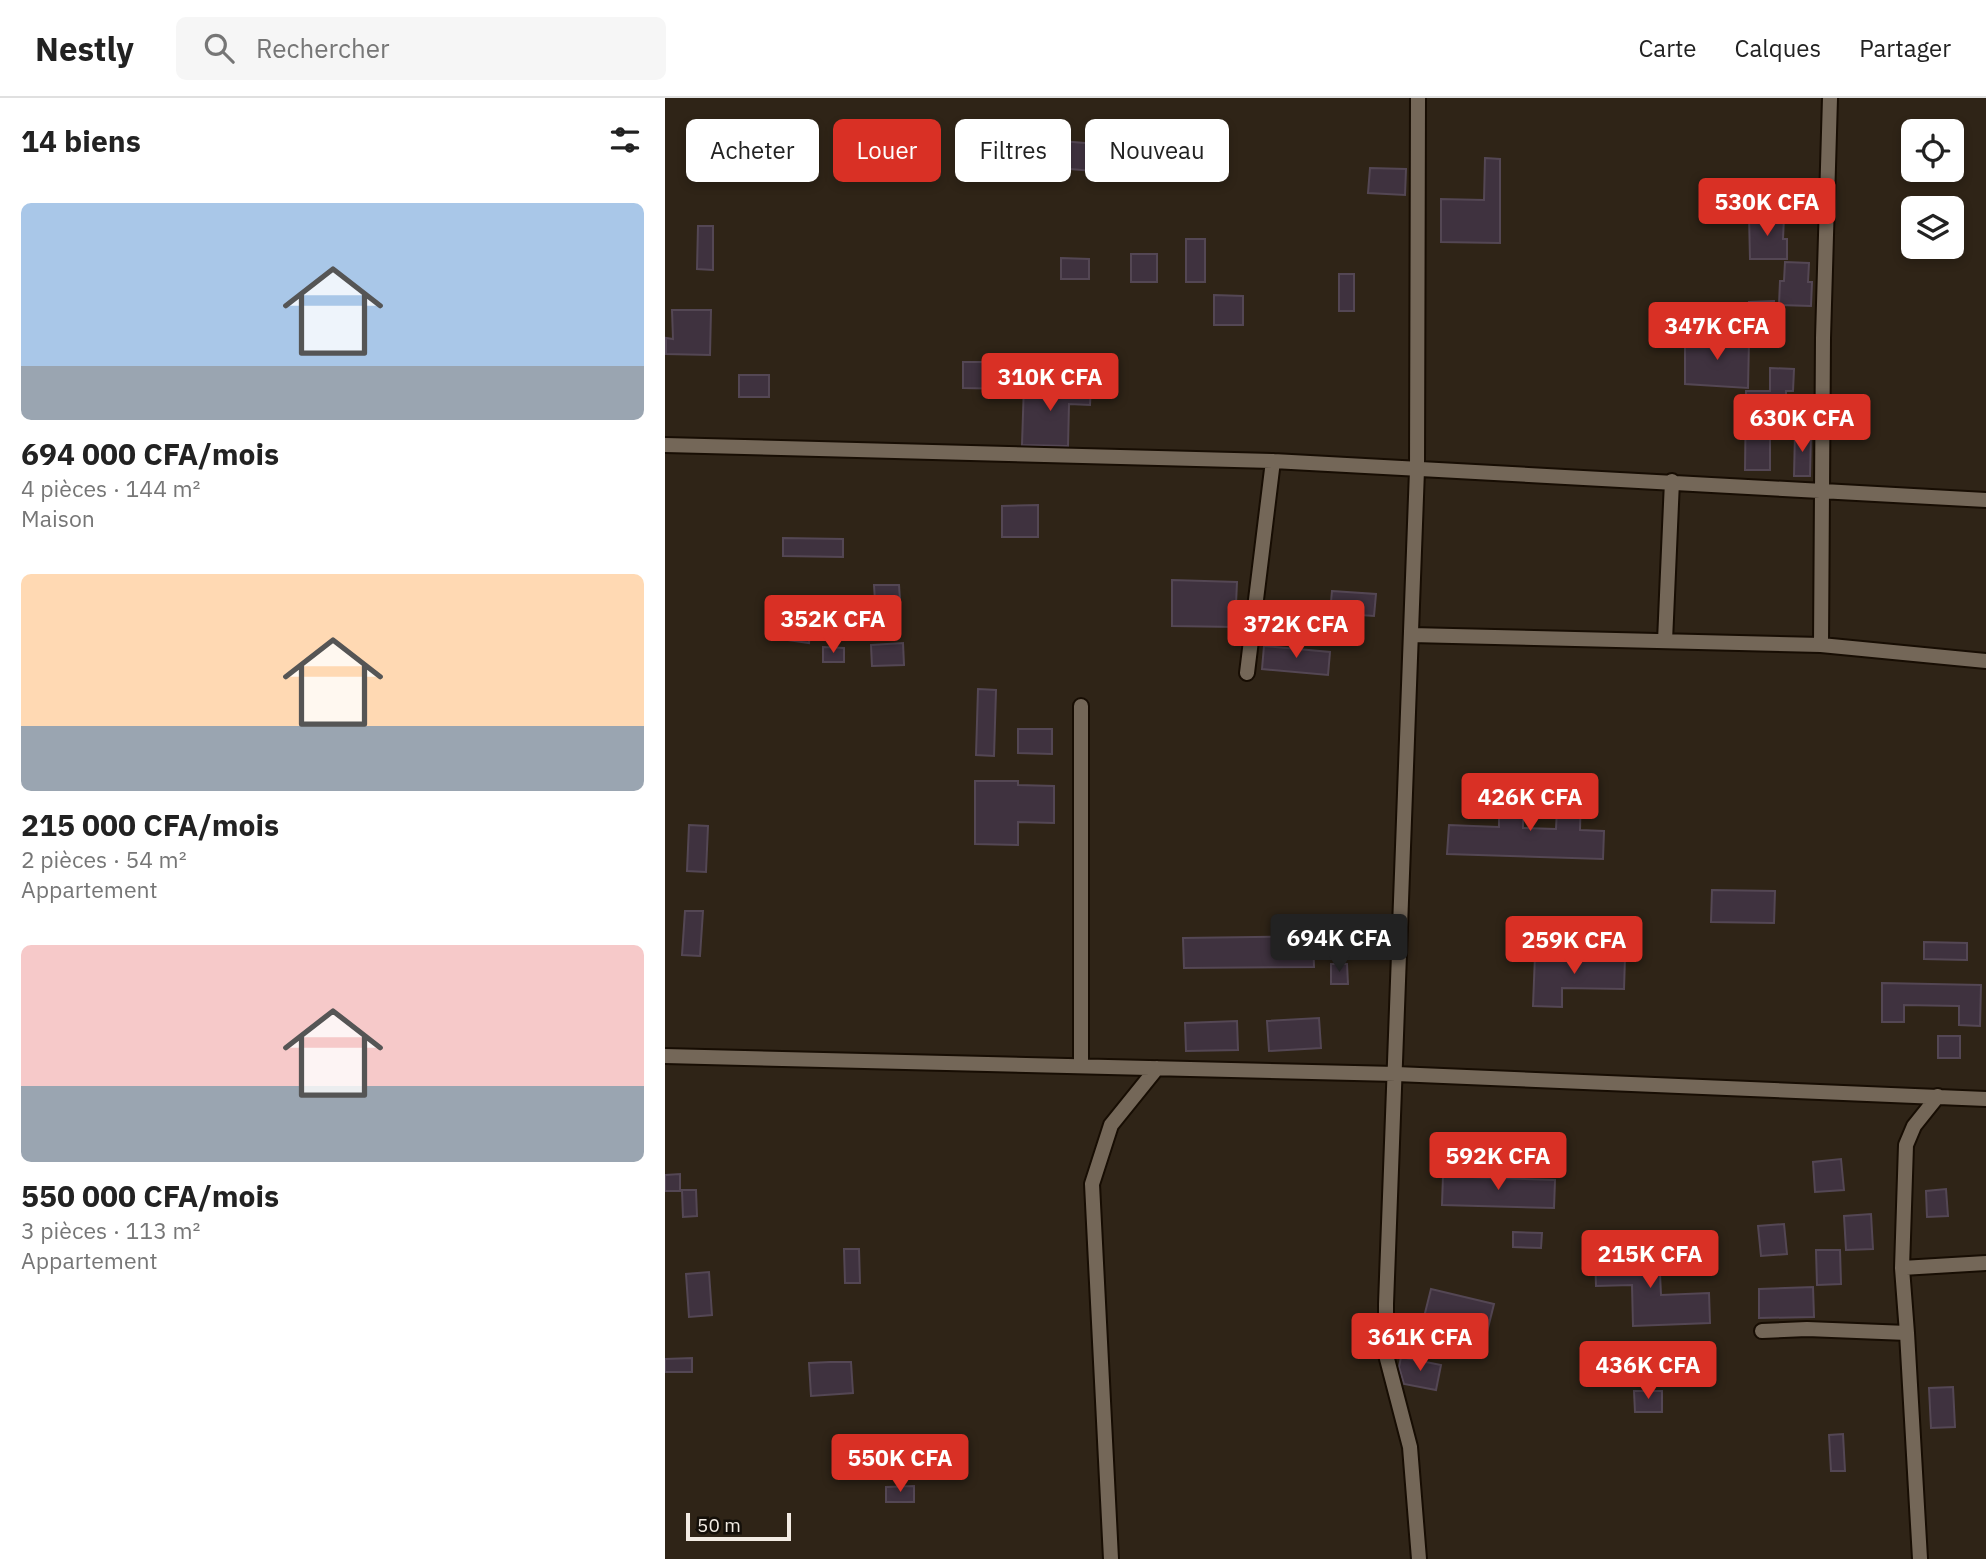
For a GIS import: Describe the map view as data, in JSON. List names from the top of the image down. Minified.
{"scale_bar":"50 m","page":{"header":"Nestly","search":"Rechercher","nav":["Carte","Calques","Partager"],"heading":"14 biens","chip":["Acheter","Louer","Filtres","Nouveau"],"price":["530K CFA","347K CFA","310K CFA","630K CFA","352K CFA","372K CFA","426K CFA","694K CFA","259K CFA","592K CFA","215K CFA","361K CFA","436K CFA","550K CFA"],"list":[{"name":"694 000 CFA/mois","note":"4 pièces · 144 m² · Maison"},{"name":"215 000 CFA/mois","note":"2 pièces · 54 m² · Appartement"},{"name":"550 000 CFA/mois","note":"3 pièces · 113 m² · Appartement"}],"scale":"50 m"}}
